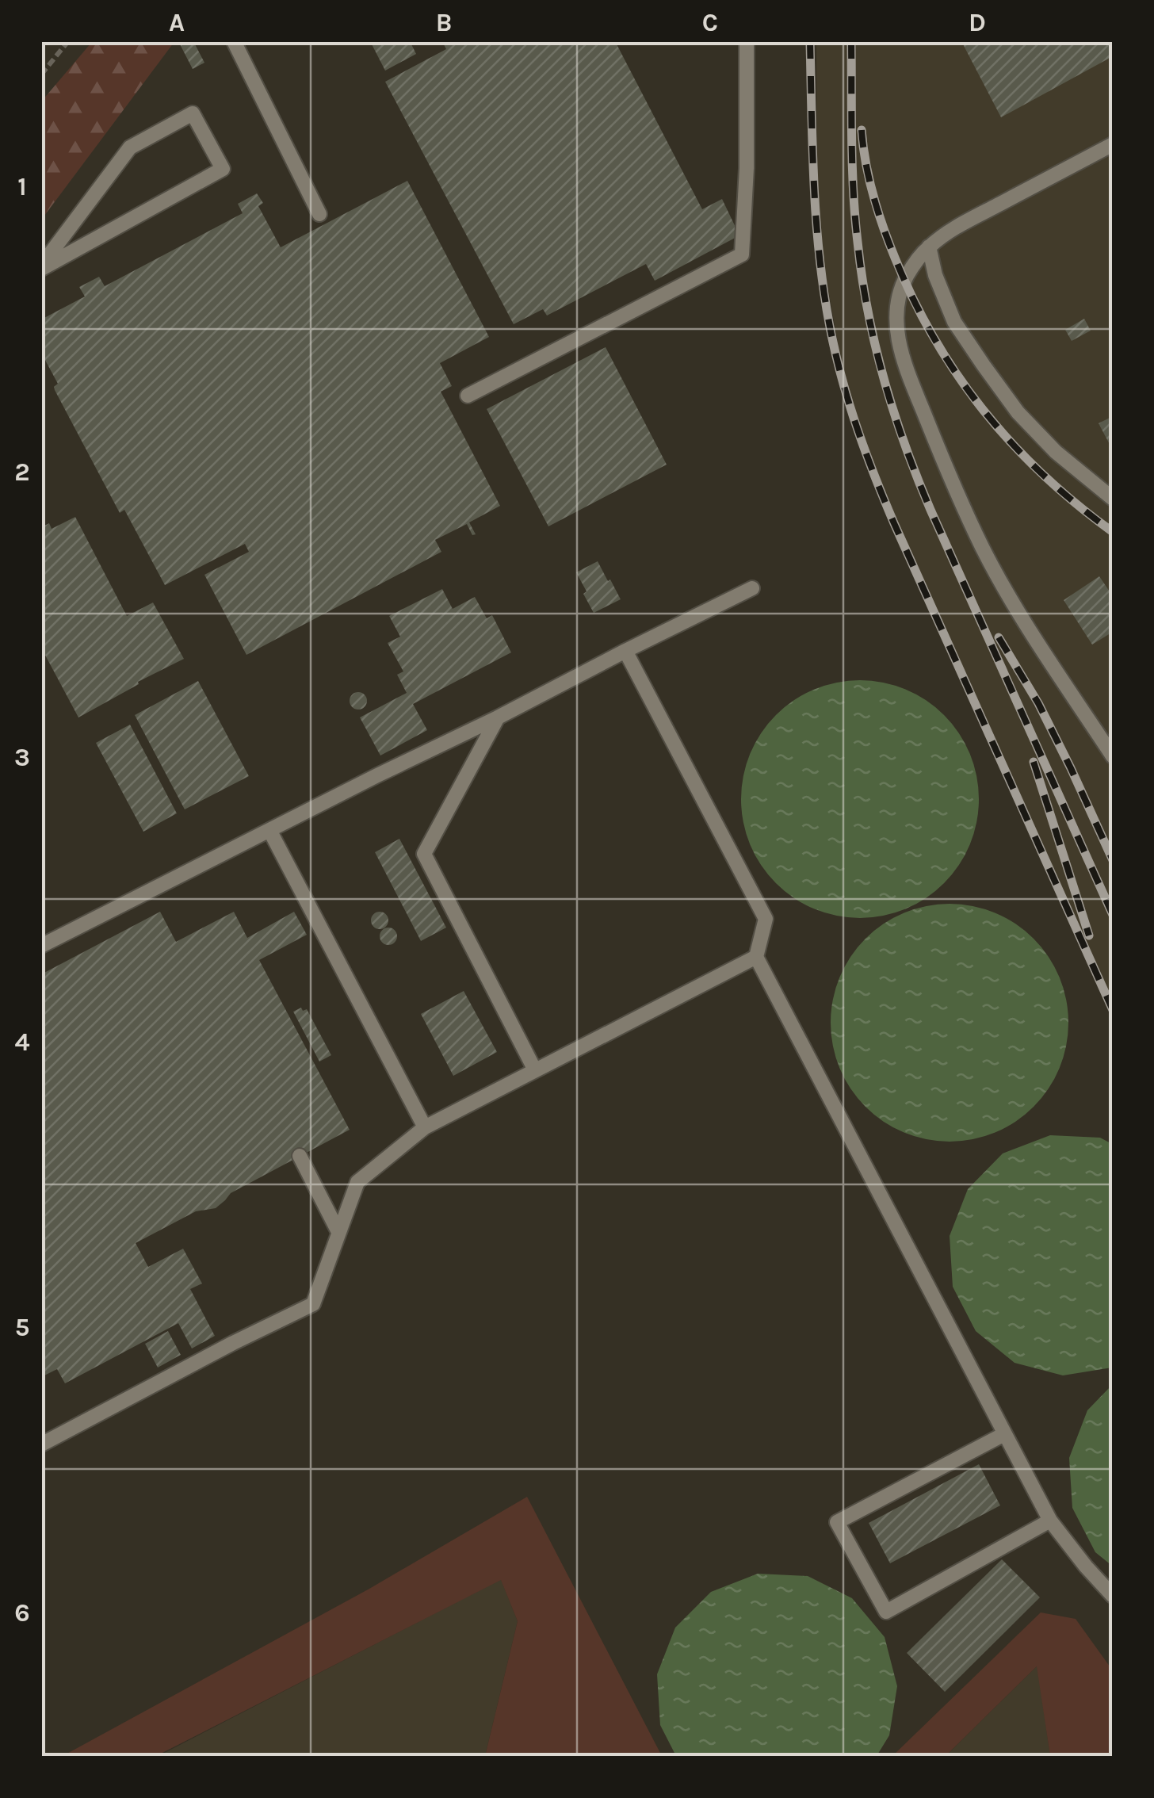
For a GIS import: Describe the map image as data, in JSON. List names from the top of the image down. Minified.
{"grid":{"columns":["A","B","C","D"],"rows":["1","2","3","4","5","6"]}}
